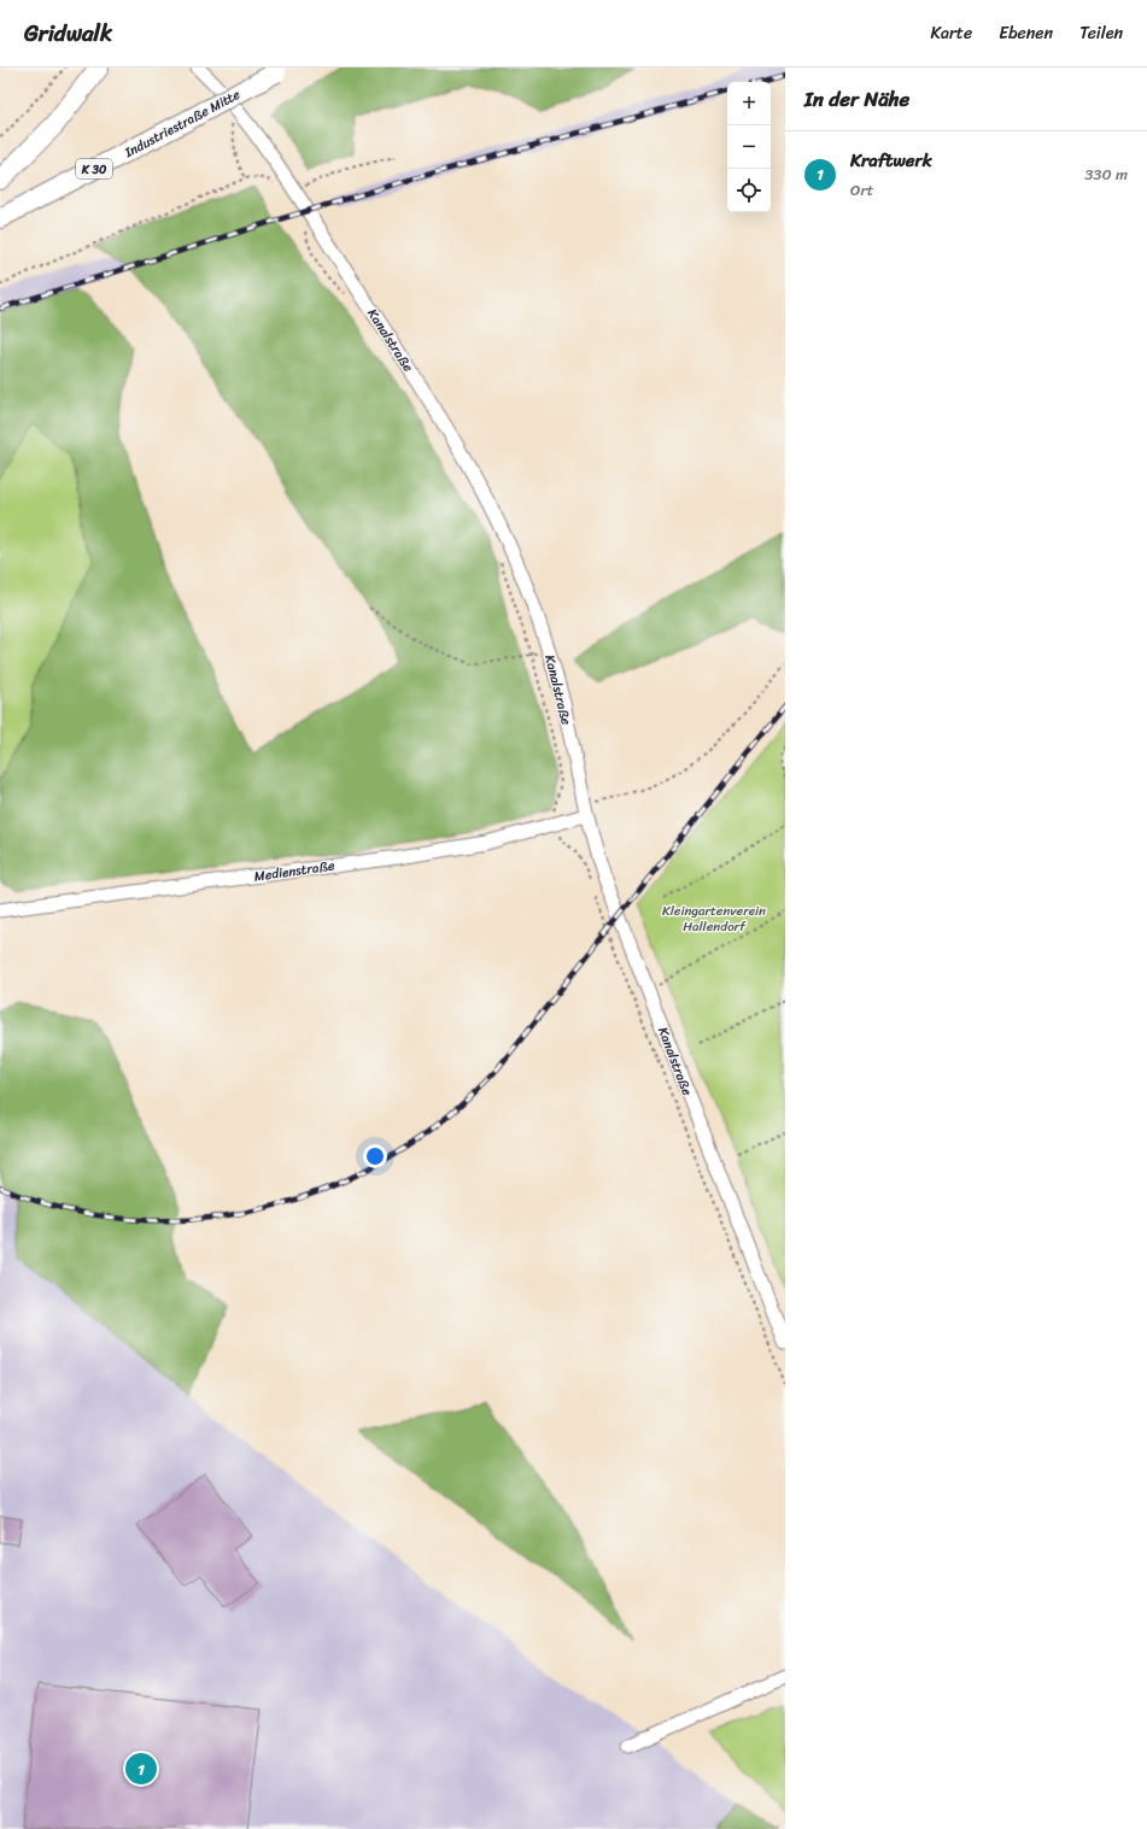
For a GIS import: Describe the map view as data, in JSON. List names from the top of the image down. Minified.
{"streets":{"highway":["Industriestraße Mitte","K 30"],"street":["Kanalstraße","Medienstraße"]},"crossings":[["Kanalstraße","Medienstraße"]],"parks":["Kleingartenverein Hallendorf"],"page":{"header":"Gridwalk","nav":["Karte","Ebenen","Teilen"],"heading":"In der Nähe","map_buttons":["+","−"],"list":[{"mark":"1","name":"Kraftwerk","note":"Ort","value":"330 m"}],"pins":"1"}}
